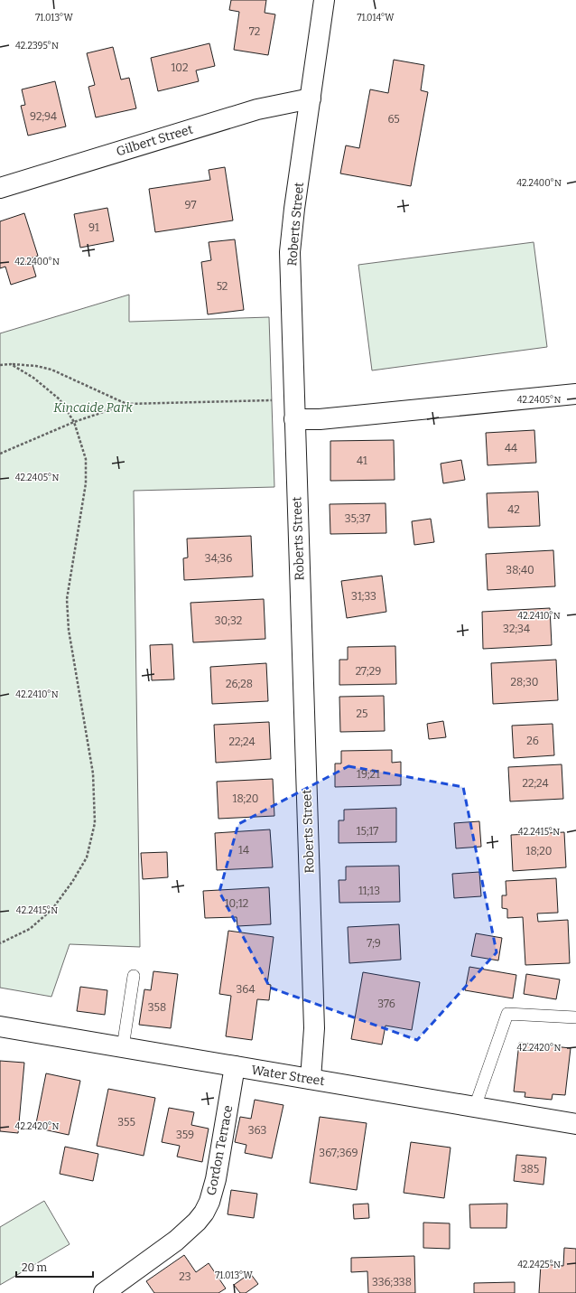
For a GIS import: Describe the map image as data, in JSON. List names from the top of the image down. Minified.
{"streets":{"street":["Gilbert Street","Roberts Street","Water Street","Gordon Terrace"]},"crossings":[["Gilbert Street","Roberts Street"],["Roberts Street","Water Street"],["Water Street","Gordon Terrace"]],"parks":["Kincaide Park"],"house_numbers":["72","102","92;94","65","97","91","52","44","41","42","35;37","34;36","38;40","31;33","30;32","32;34","27;29","28;30","26;28","25","26","22;24","19;21","22;24","18;20","15;17","14","18;20","11;13","10;12","7;9","364","376","358","355","363","359","367;369","385","23","336;338"],"scale_bar":"20 m","coordinates":["71.013°W","71.014°W","42.2395°N","42.2400°N","42.2405°N","42.2410°N","42.2415°N","42.2420°N","42.2425°N"]}
